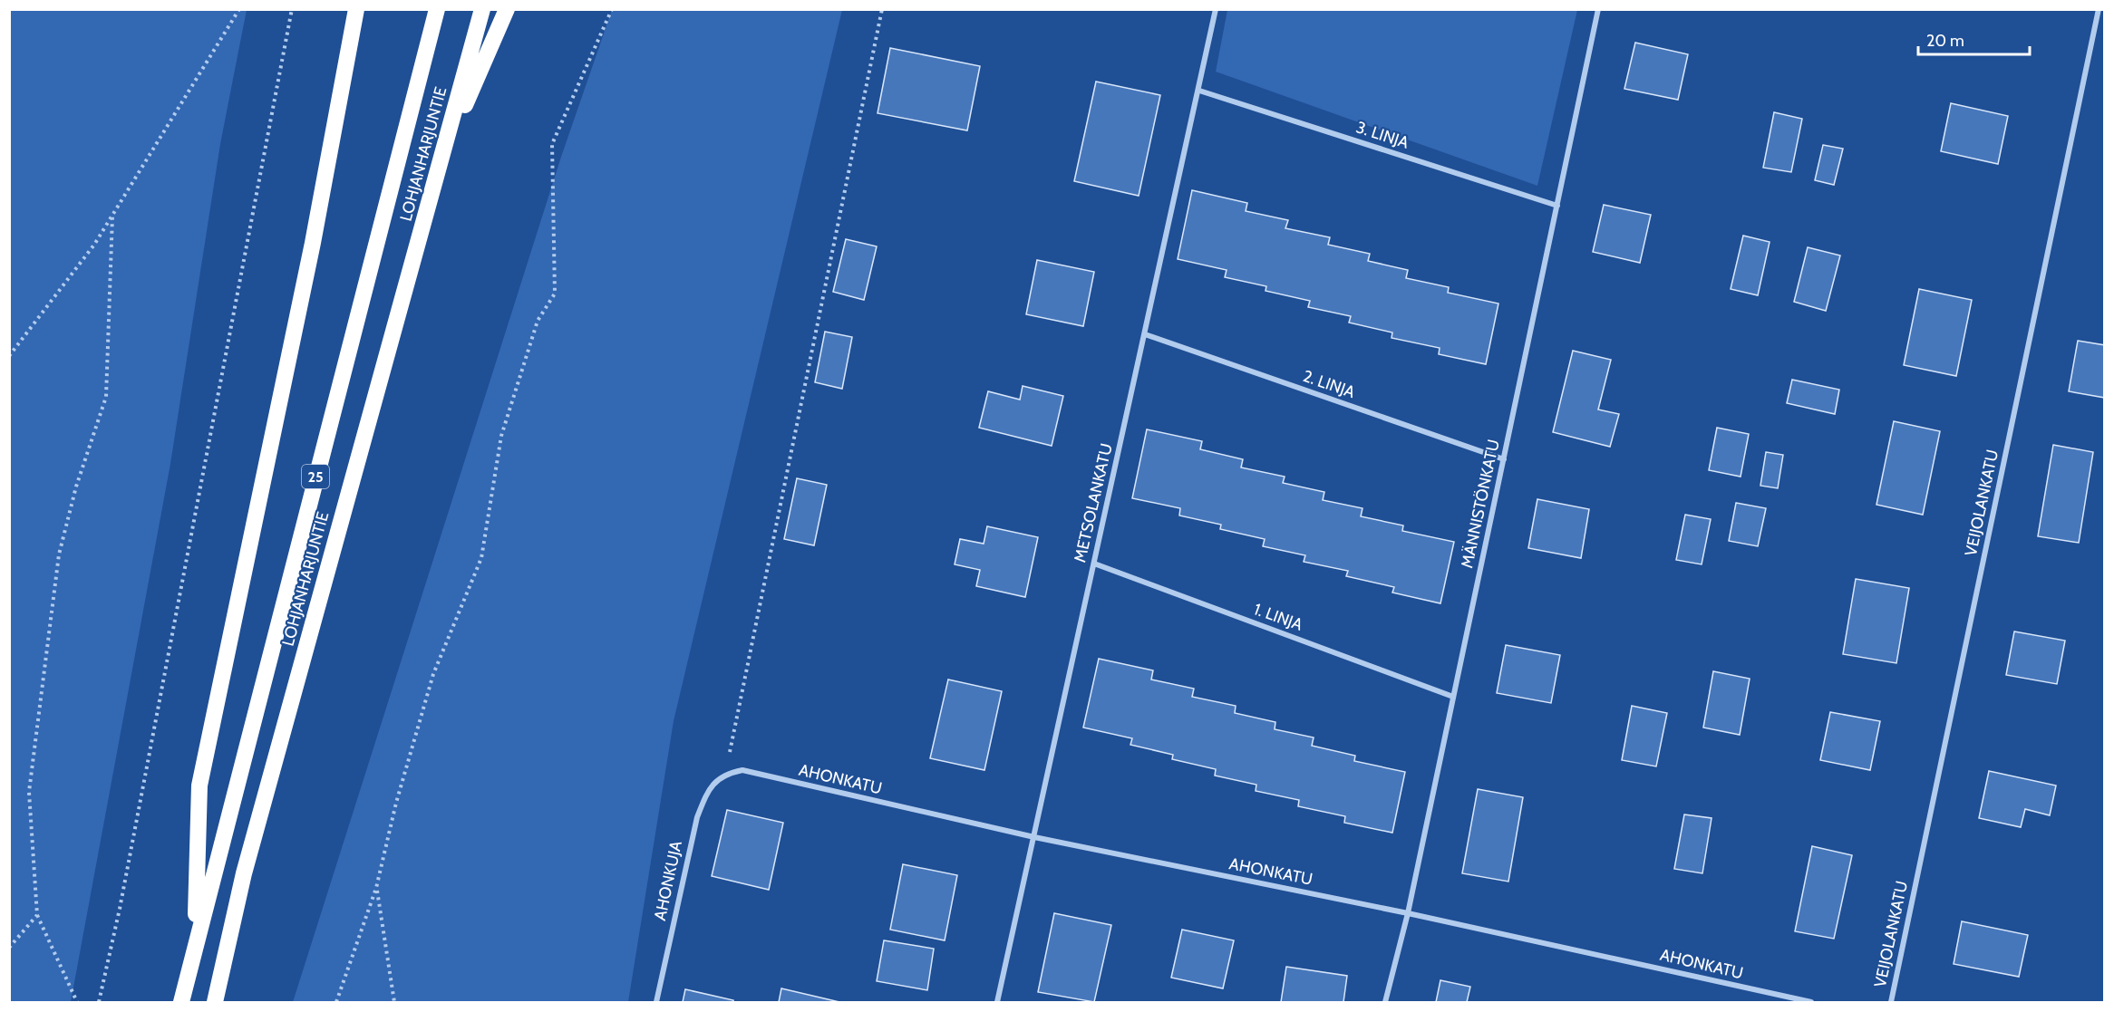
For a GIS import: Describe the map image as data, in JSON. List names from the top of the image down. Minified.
{"streets":{"highway":["LOHJANHARJUNTIE","25"],"street":["3. LINJA","2. LINJA","METSOLANKATU","VEIJOLANKATU","MÄNNISTÖNKATU","1. LINJA","AHONKATU","AHONKUJA"]},"crossings":[["3. LINJA","METSOLANKATU"],["3. LINJA","MÄNNISTÖNKATU"],["2. LINJA","METSOLANKATU"],["2. LINJA","MÄNNISTÖNKATU"],["METSOLANKATU","1. LINJA"],["METSOLANKATU","AHONKATU"],["MÄNNISTÖNKATU","1. LINJA"],["MÄNNISTÖNKATU","AHONKATU"],["AHONKATU","AHONKUJA"]],"scale_bar":"20 m"}
